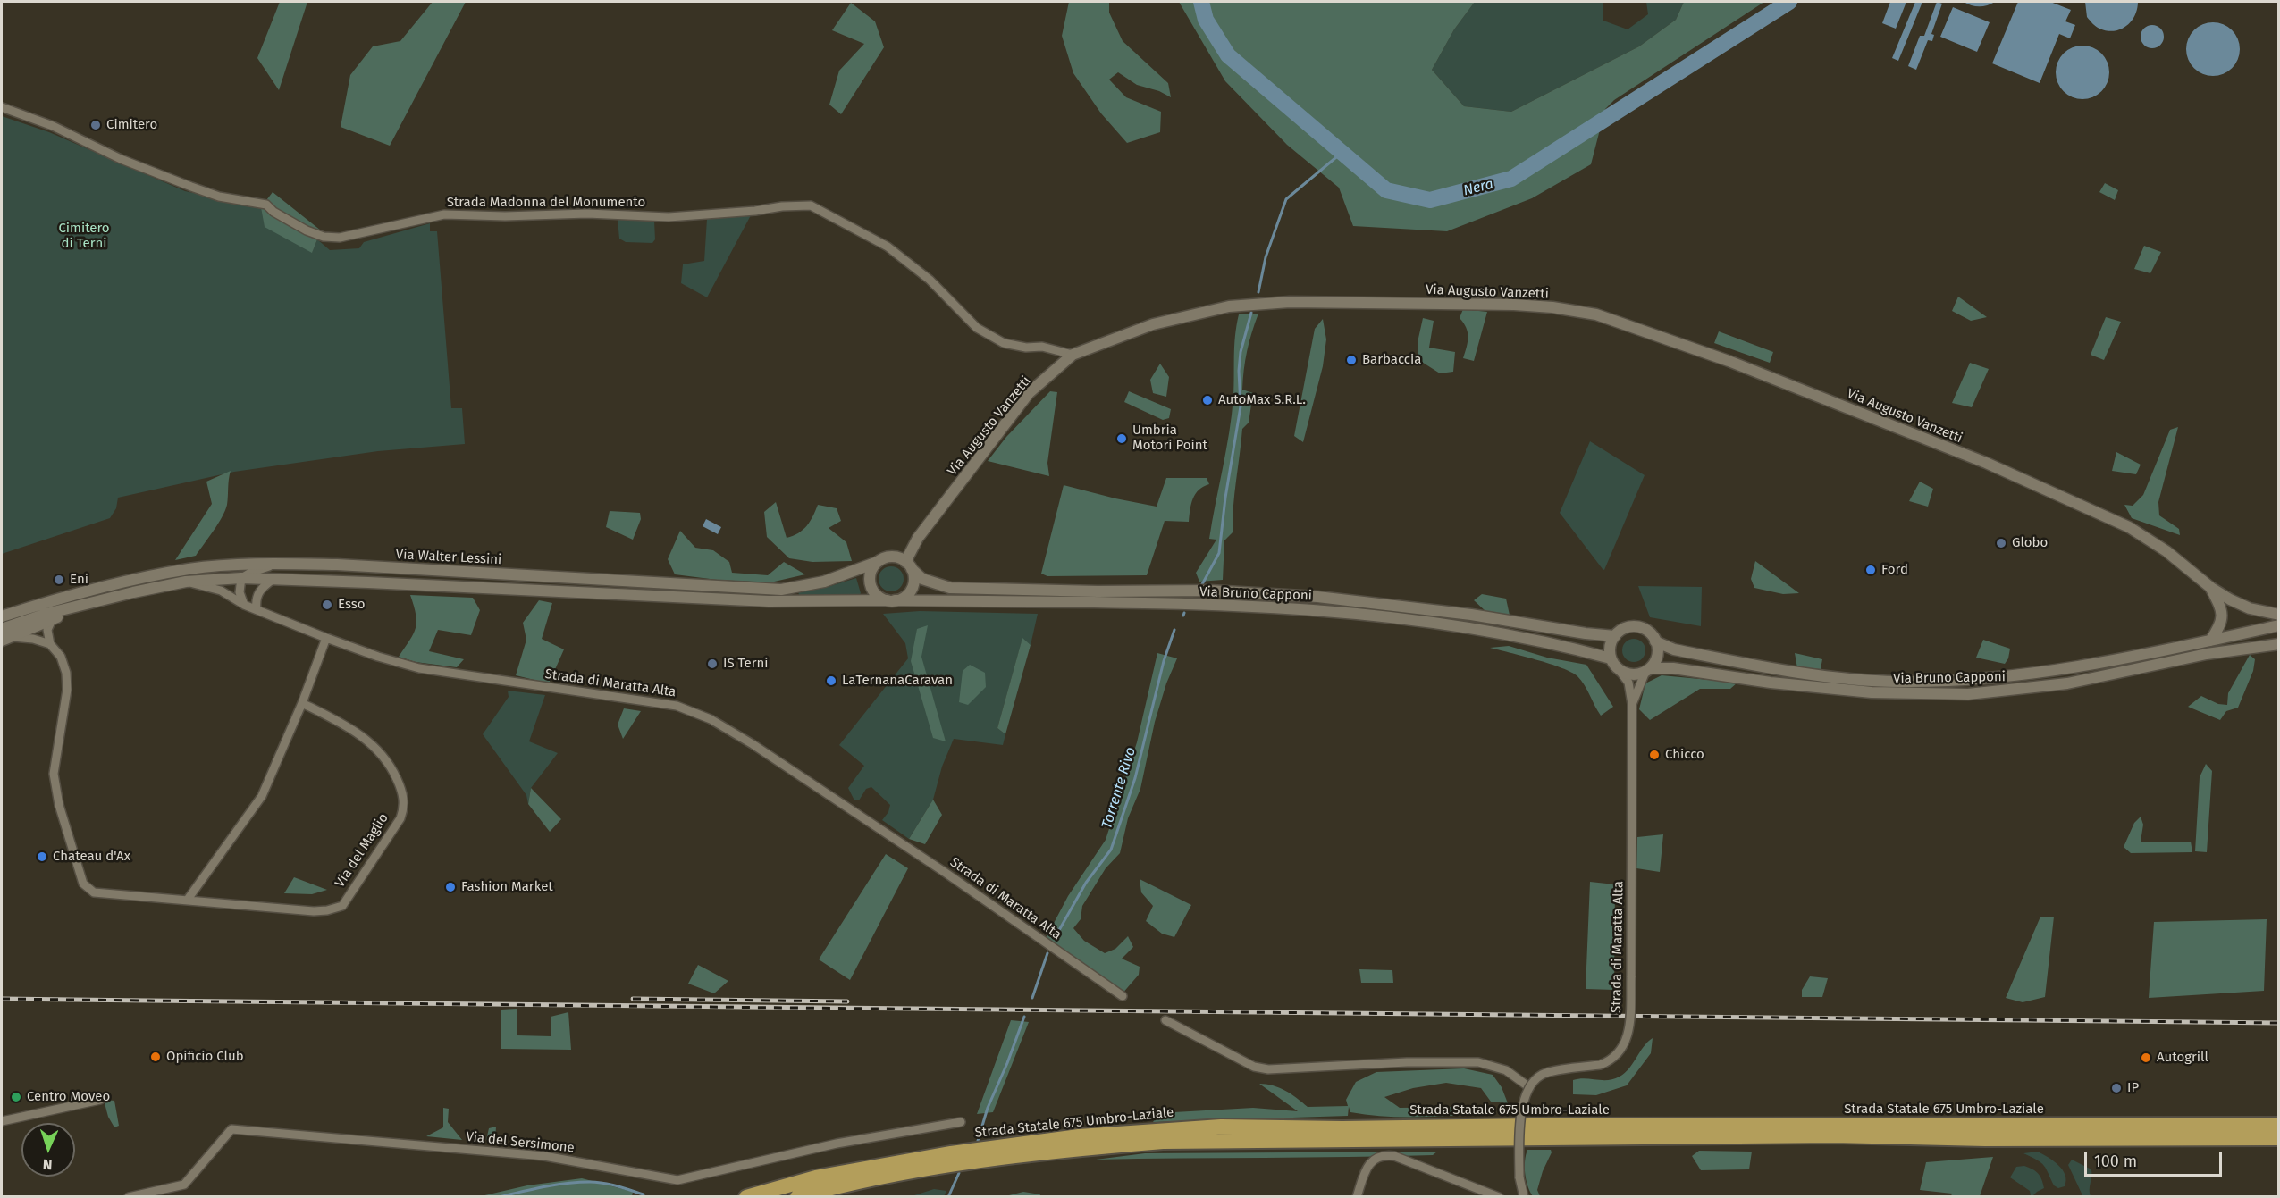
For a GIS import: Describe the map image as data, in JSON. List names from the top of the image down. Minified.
{"streets":{"highway":["Strada Statale 675 Umbro-Laziale"],"main road":["Via Augusto Vanzetti","Via Walter Lessini","Via Bruno Capponi"],"street":["Strada Madonna del Monumento","Strada di Maratta Alta","Via del Maglio","Via del Sersimone"]},"crossings":[["Strada Madonna del Monumento","Via Augusto Vanzetti"],["Via Augusto Vanzetti","Via Walter Lessini"],["Via Augusto Vanzetti","Via Bruno Capponi"],["Via Walter Lessini","Via Bruno Capponi"]],"water":["Nera","Torrente Rivo"],"parks":["Cimitero di Terni"],"places":["Cimitero","Barbaccia","AutoMax S.R.L.","Umbria Motori Point","Globo","Ford","Eni","Esso","IS Terni","LaTernanaCaravan","Chicco","Chateau d'Ax","Fashion Market","Opificio Club","Autogrill","IP","Centro Moveo"],"scale_bar":"100 m","north":"bottom"}
